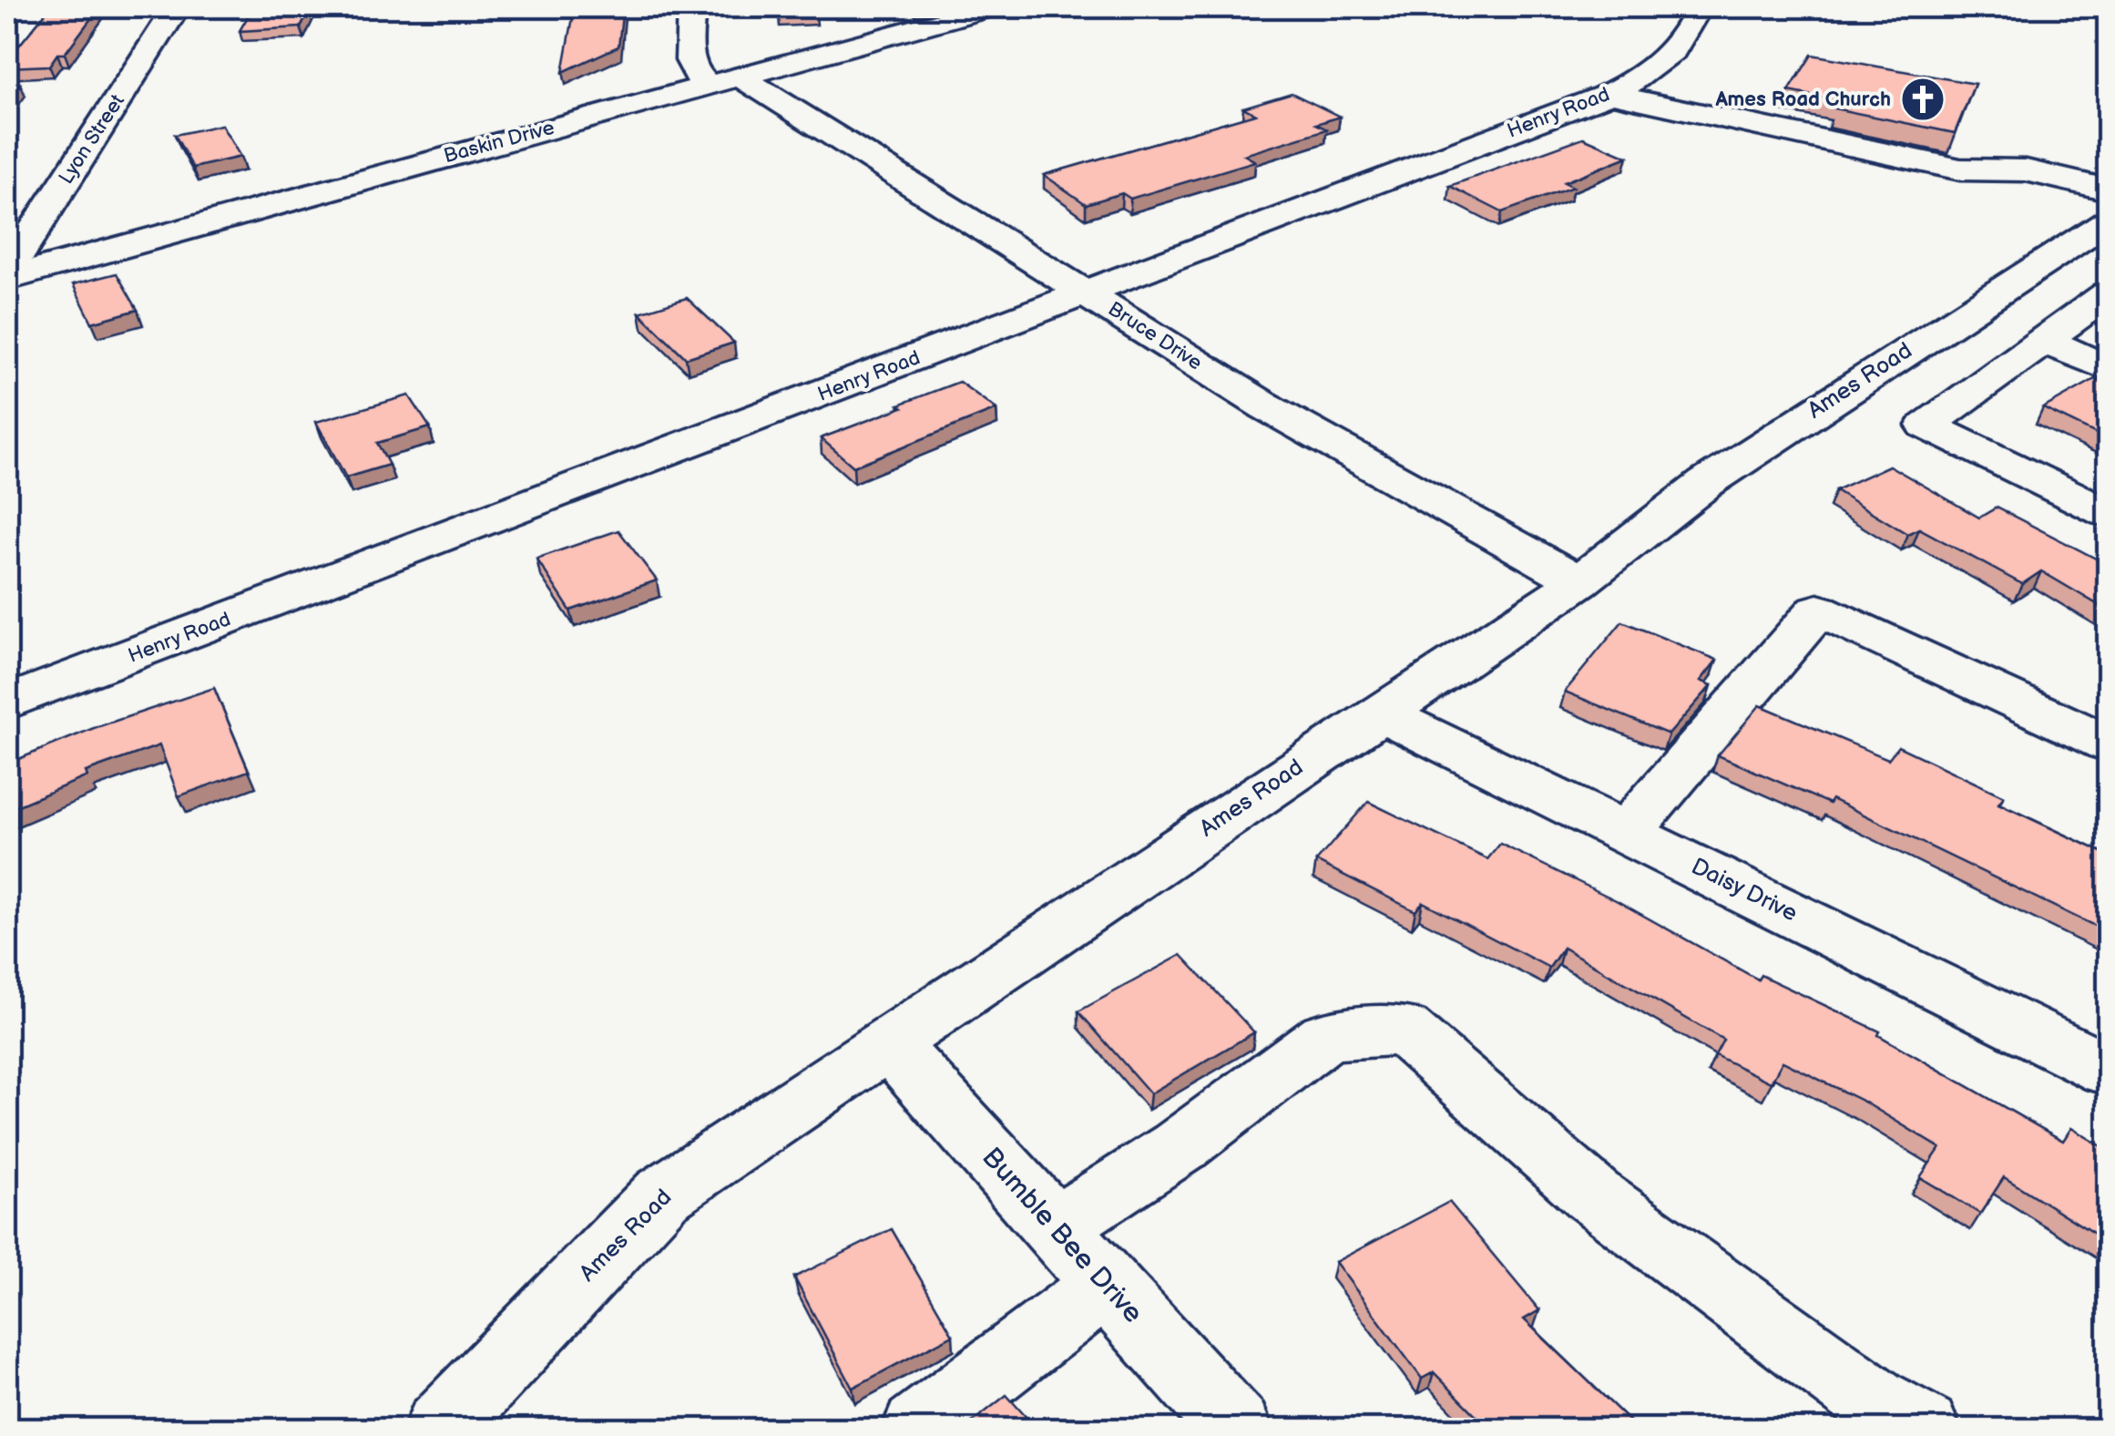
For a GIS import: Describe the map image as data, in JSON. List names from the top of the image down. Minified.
{"streets":{"street":["Henry Road","Lyon Street","Baskin Drive","Bruce Drive","Ames Road","Daisy Drive","Bumble Bee Drive"]},"crossings":[["Henry Road","Bruce Drive"],["Baskin Drive","Bruce Drive"],["Bruce Drive","Ames Road"],["Ames Road","Daisy Drive"],["Ames Road","Bumble Bee Drive"]],"places":{"church":["Ames Road Church"]}}
